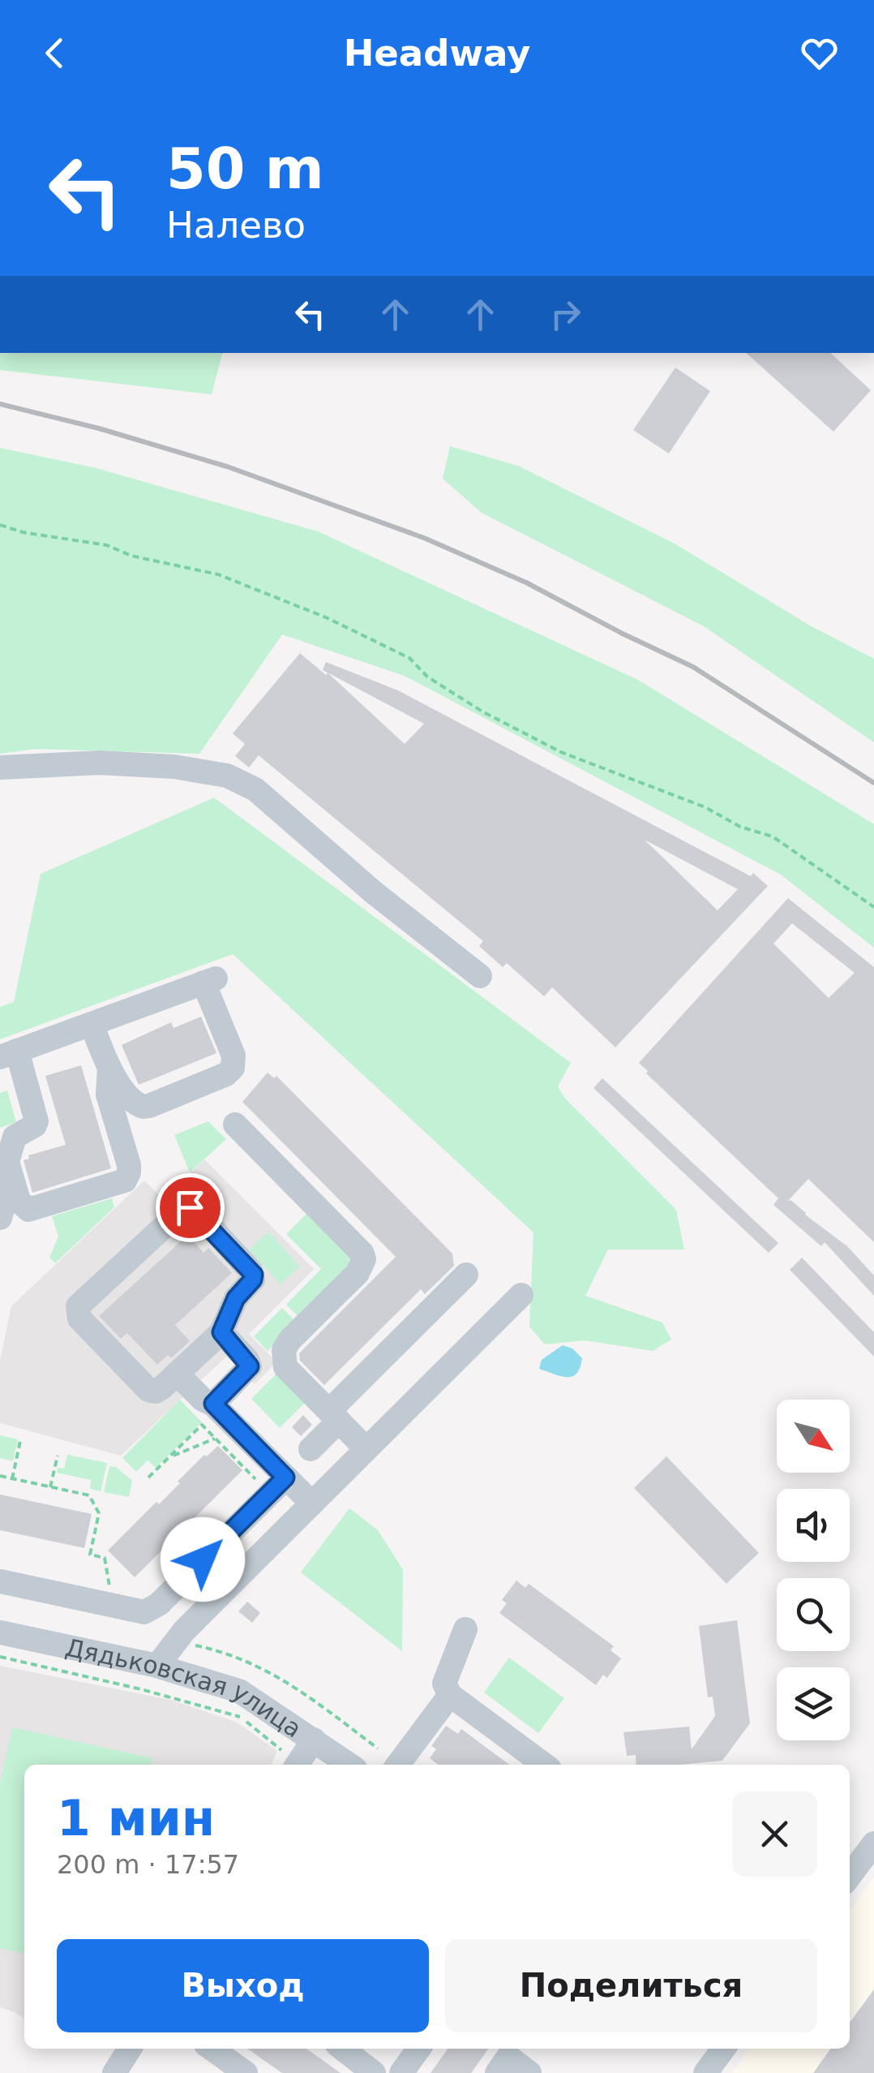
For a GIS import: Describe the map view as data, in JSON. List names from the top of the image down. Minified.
{"streets":{"street":["Дядьковская улица"]},"north":"bottom right","page":{"header":"Headway","turn":["50 m","Налево"],"heading":["1 мин","200 m · 17:57"],"buttons":["Выход","Поделиться"]}}
